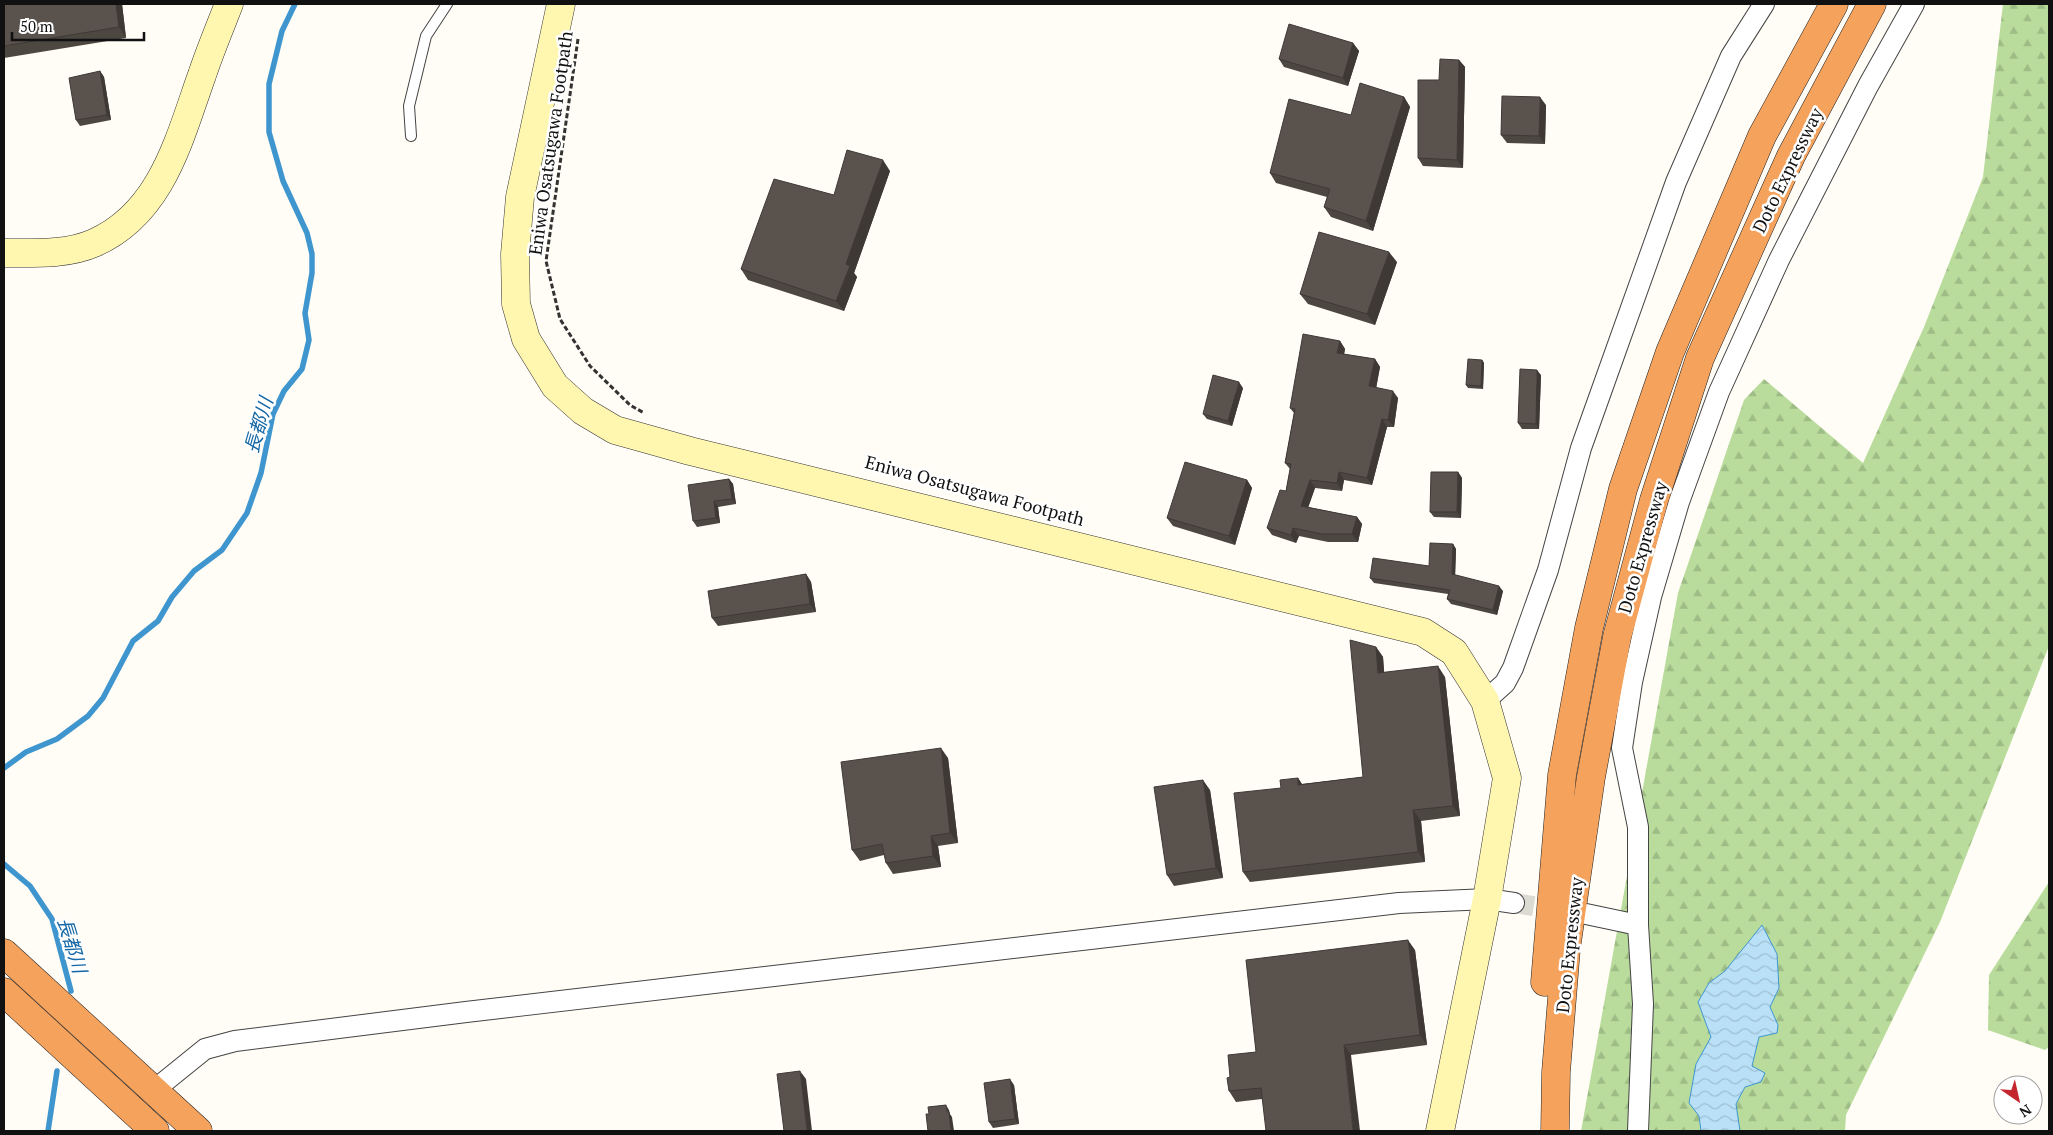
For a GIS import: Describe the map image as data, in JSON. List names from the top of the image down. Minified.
{"streets":{"highway":["Doto Expressway"],"path":["Eniwa Osatsugawa Footpath"]},"water":["長都川"],"scale_bar":"50 m","north":"bottom right"}
